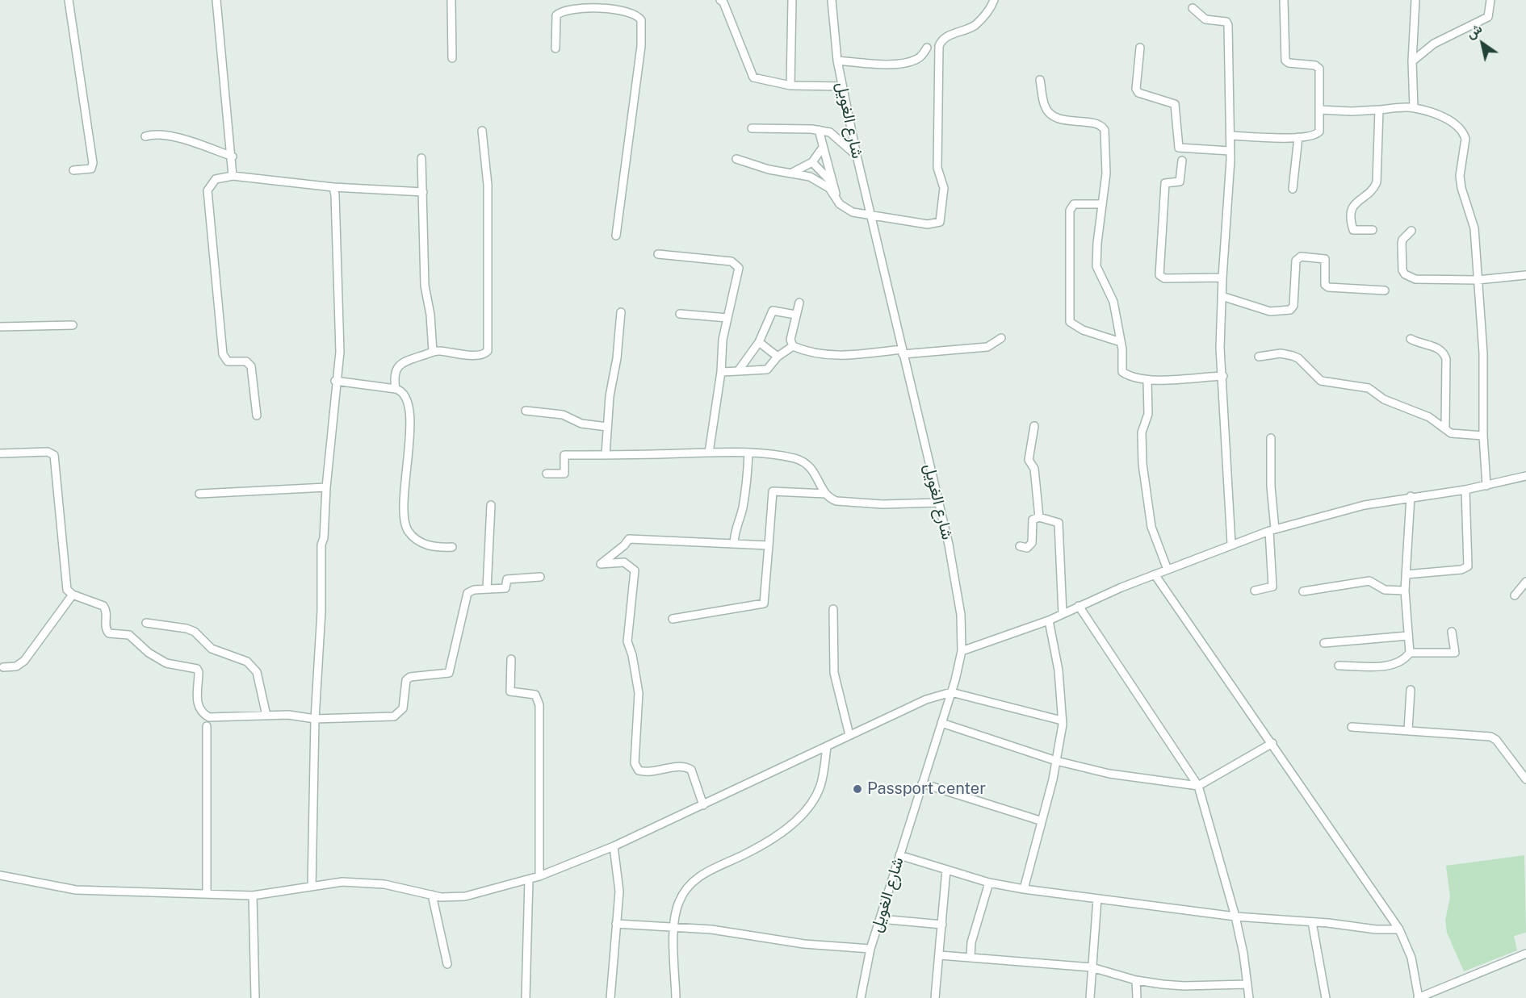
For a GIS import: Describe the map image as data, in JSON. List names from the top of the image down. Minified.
{"streets":{"street":["شارع الغويل"]},"places":["Passport center"],"north":"top left"}
